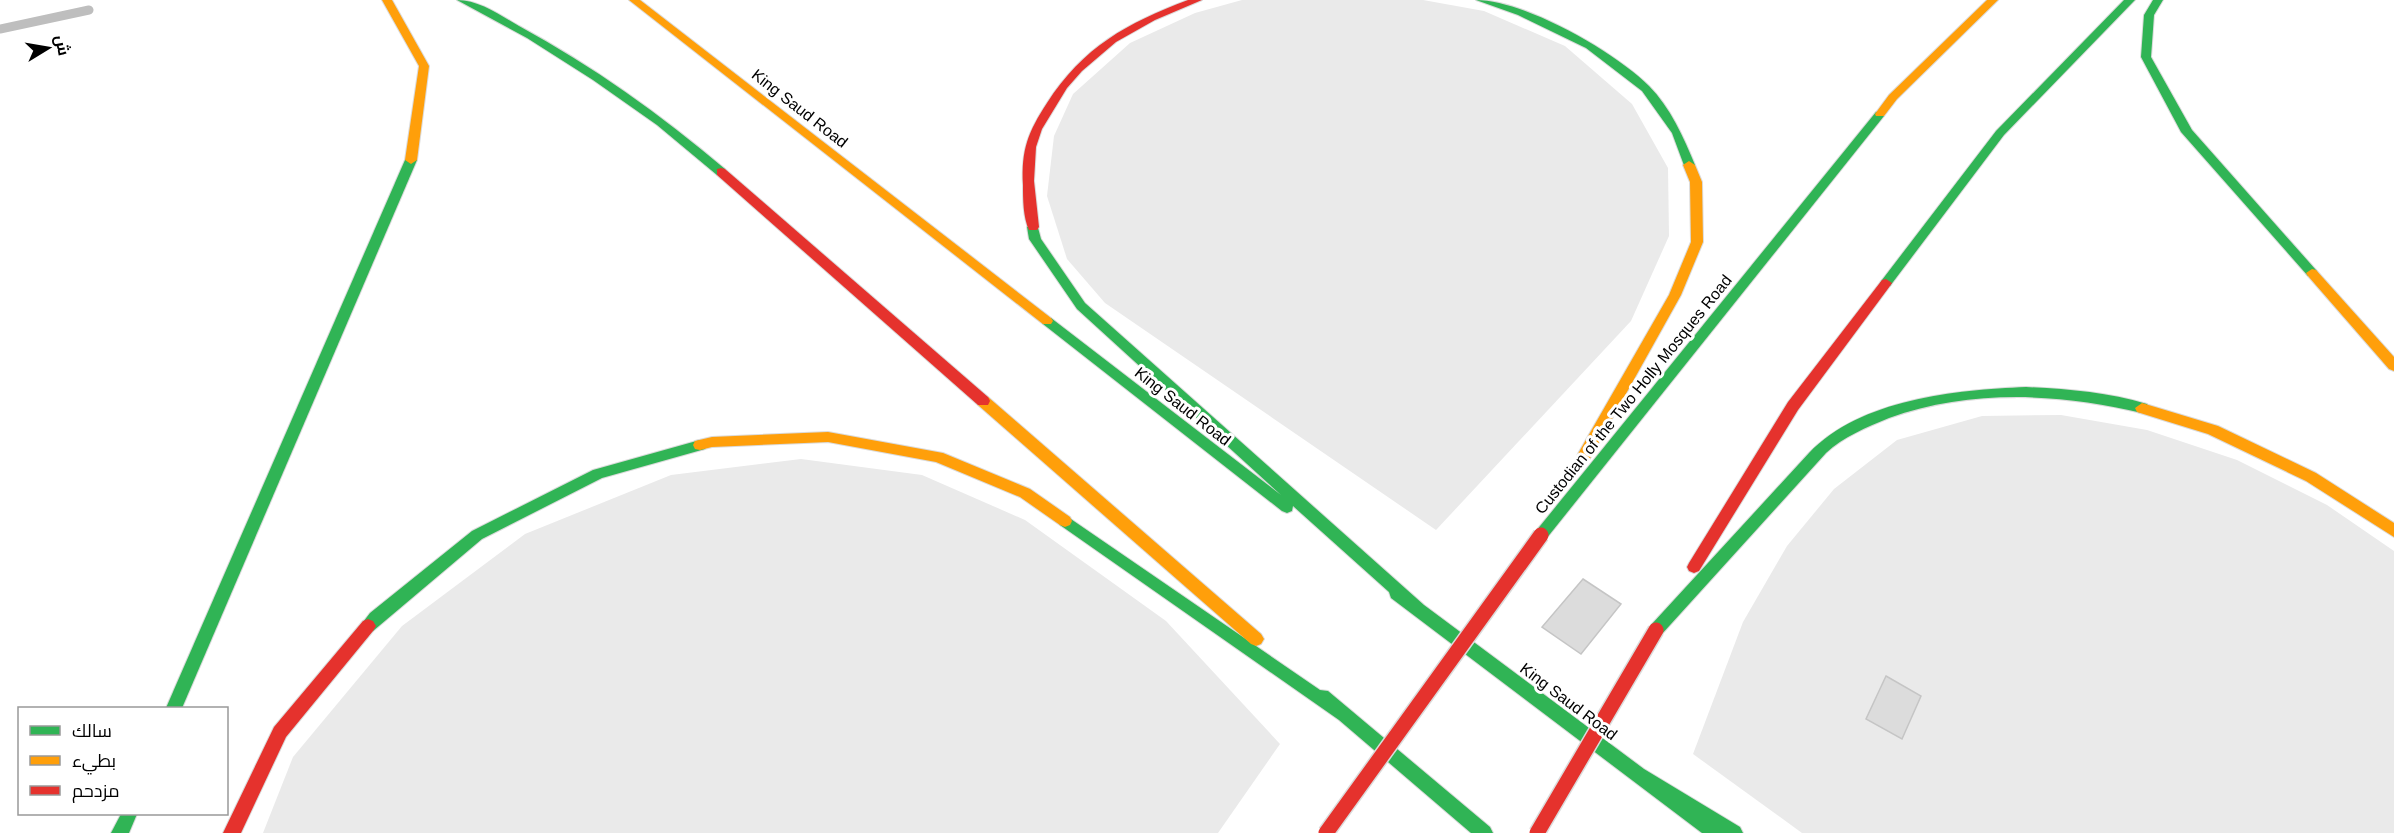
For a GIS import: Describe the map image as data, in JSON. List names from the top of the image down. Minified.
{"streets":{"main road":["King Saud Road","Custodian of the Two Holly Mosques Road"]},"legend":["سالك","بطيء","مزدحم"],"north":"right"}
